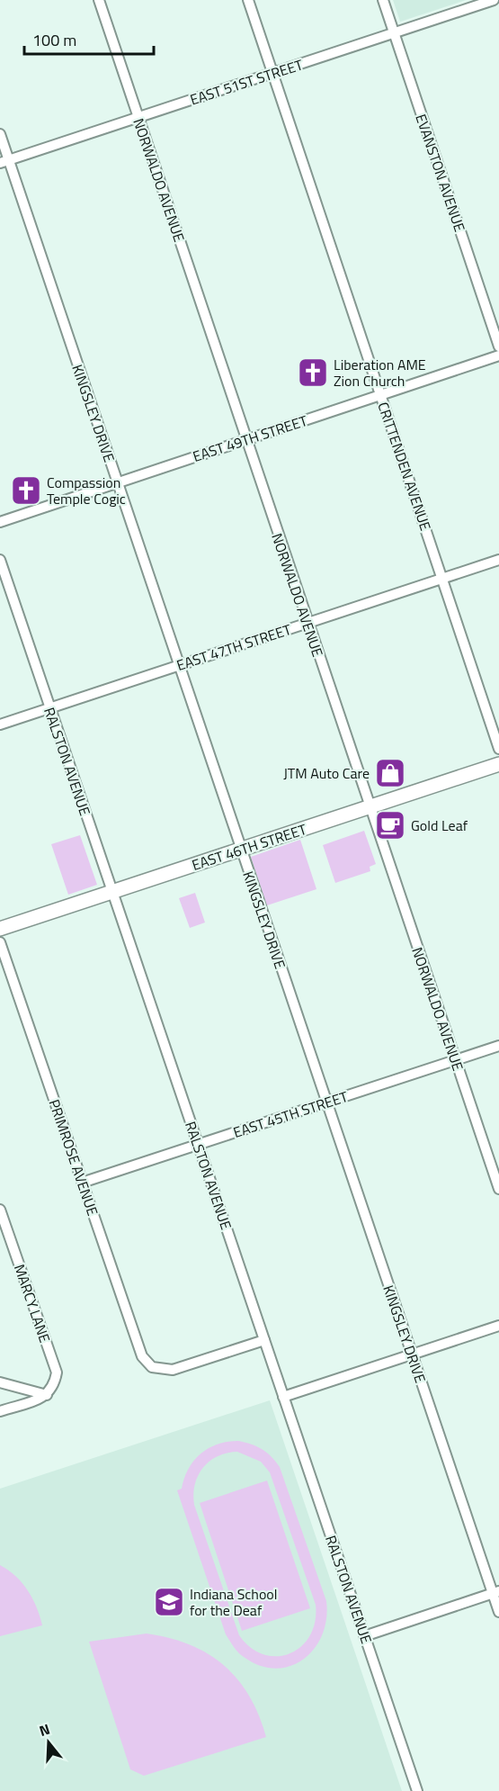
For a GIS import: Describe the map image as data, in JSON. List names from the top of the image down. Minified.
{"streets":{"main road":["EAST 46TH STREET"],"street":["EAST 51ST STREET","EVANSTON AVENUE","NORWALDO AVENUE","KINGSLEY DRIVE","EAST 49TH STREET","CRITTENDEN AVENUE","EAST 47TH STREET","RALSTON AVENUE","EAST 45TH STREET","PRIMROSE AVENUE","MARCY LANE"]},"crossings":[["EAST 51ST STREET","EVANSTON AVENUE"],["EAST 51ST STREET","NORWALDO AVENUE"],["EAST 51ST STREET","KINGSLEY DRIVE"],["EAST 51ST STREET","CRITTENDEN AVENUE"],["NORWALDO AVENUE","EAST 49TH STREET"],["NORWALDO AVENUE","EAST 47TH STREET"],["NORWALDO AVENUE","EAST 46TH STREET"],["NORWALDO AVENUE","EAST 45TH STREET"],["KINGSLEY DRIVE","EAST 49TH STREET"],["KINGSLEY DRIVE","EAST 47TH STREET"],["KINGSLEY DRIVE","EAST 46TH STREET"],["KINGSLEY DRIVE","EAST 45TH STREET"],["EAST 49TH STREET","CRITTENDEN AVENUE"],["CRITTENDEN AVENUE","EAST 47TH STREET"],["EAST 47TH STREET","RALSTON AVENUE"],["RALSTON AVENUE","EAST 46TH STREET"],["RALSTON AVENUE","EAST 45TH STREET"],["RALSTON AVENUE","PRIMROSE AVENUE"],["EAST 45TH STREET","PRIMROSE AVENUE"]],"places":{"church":["Liberation AME Zion Church","Compassion Temple Cogic"],"shop":["JTM Auto Care"],"cafe":["Gold Leaf"],"school or university":["Indiana School for the Deaf"]},"scale_bar":"100 m","north":"top"}
